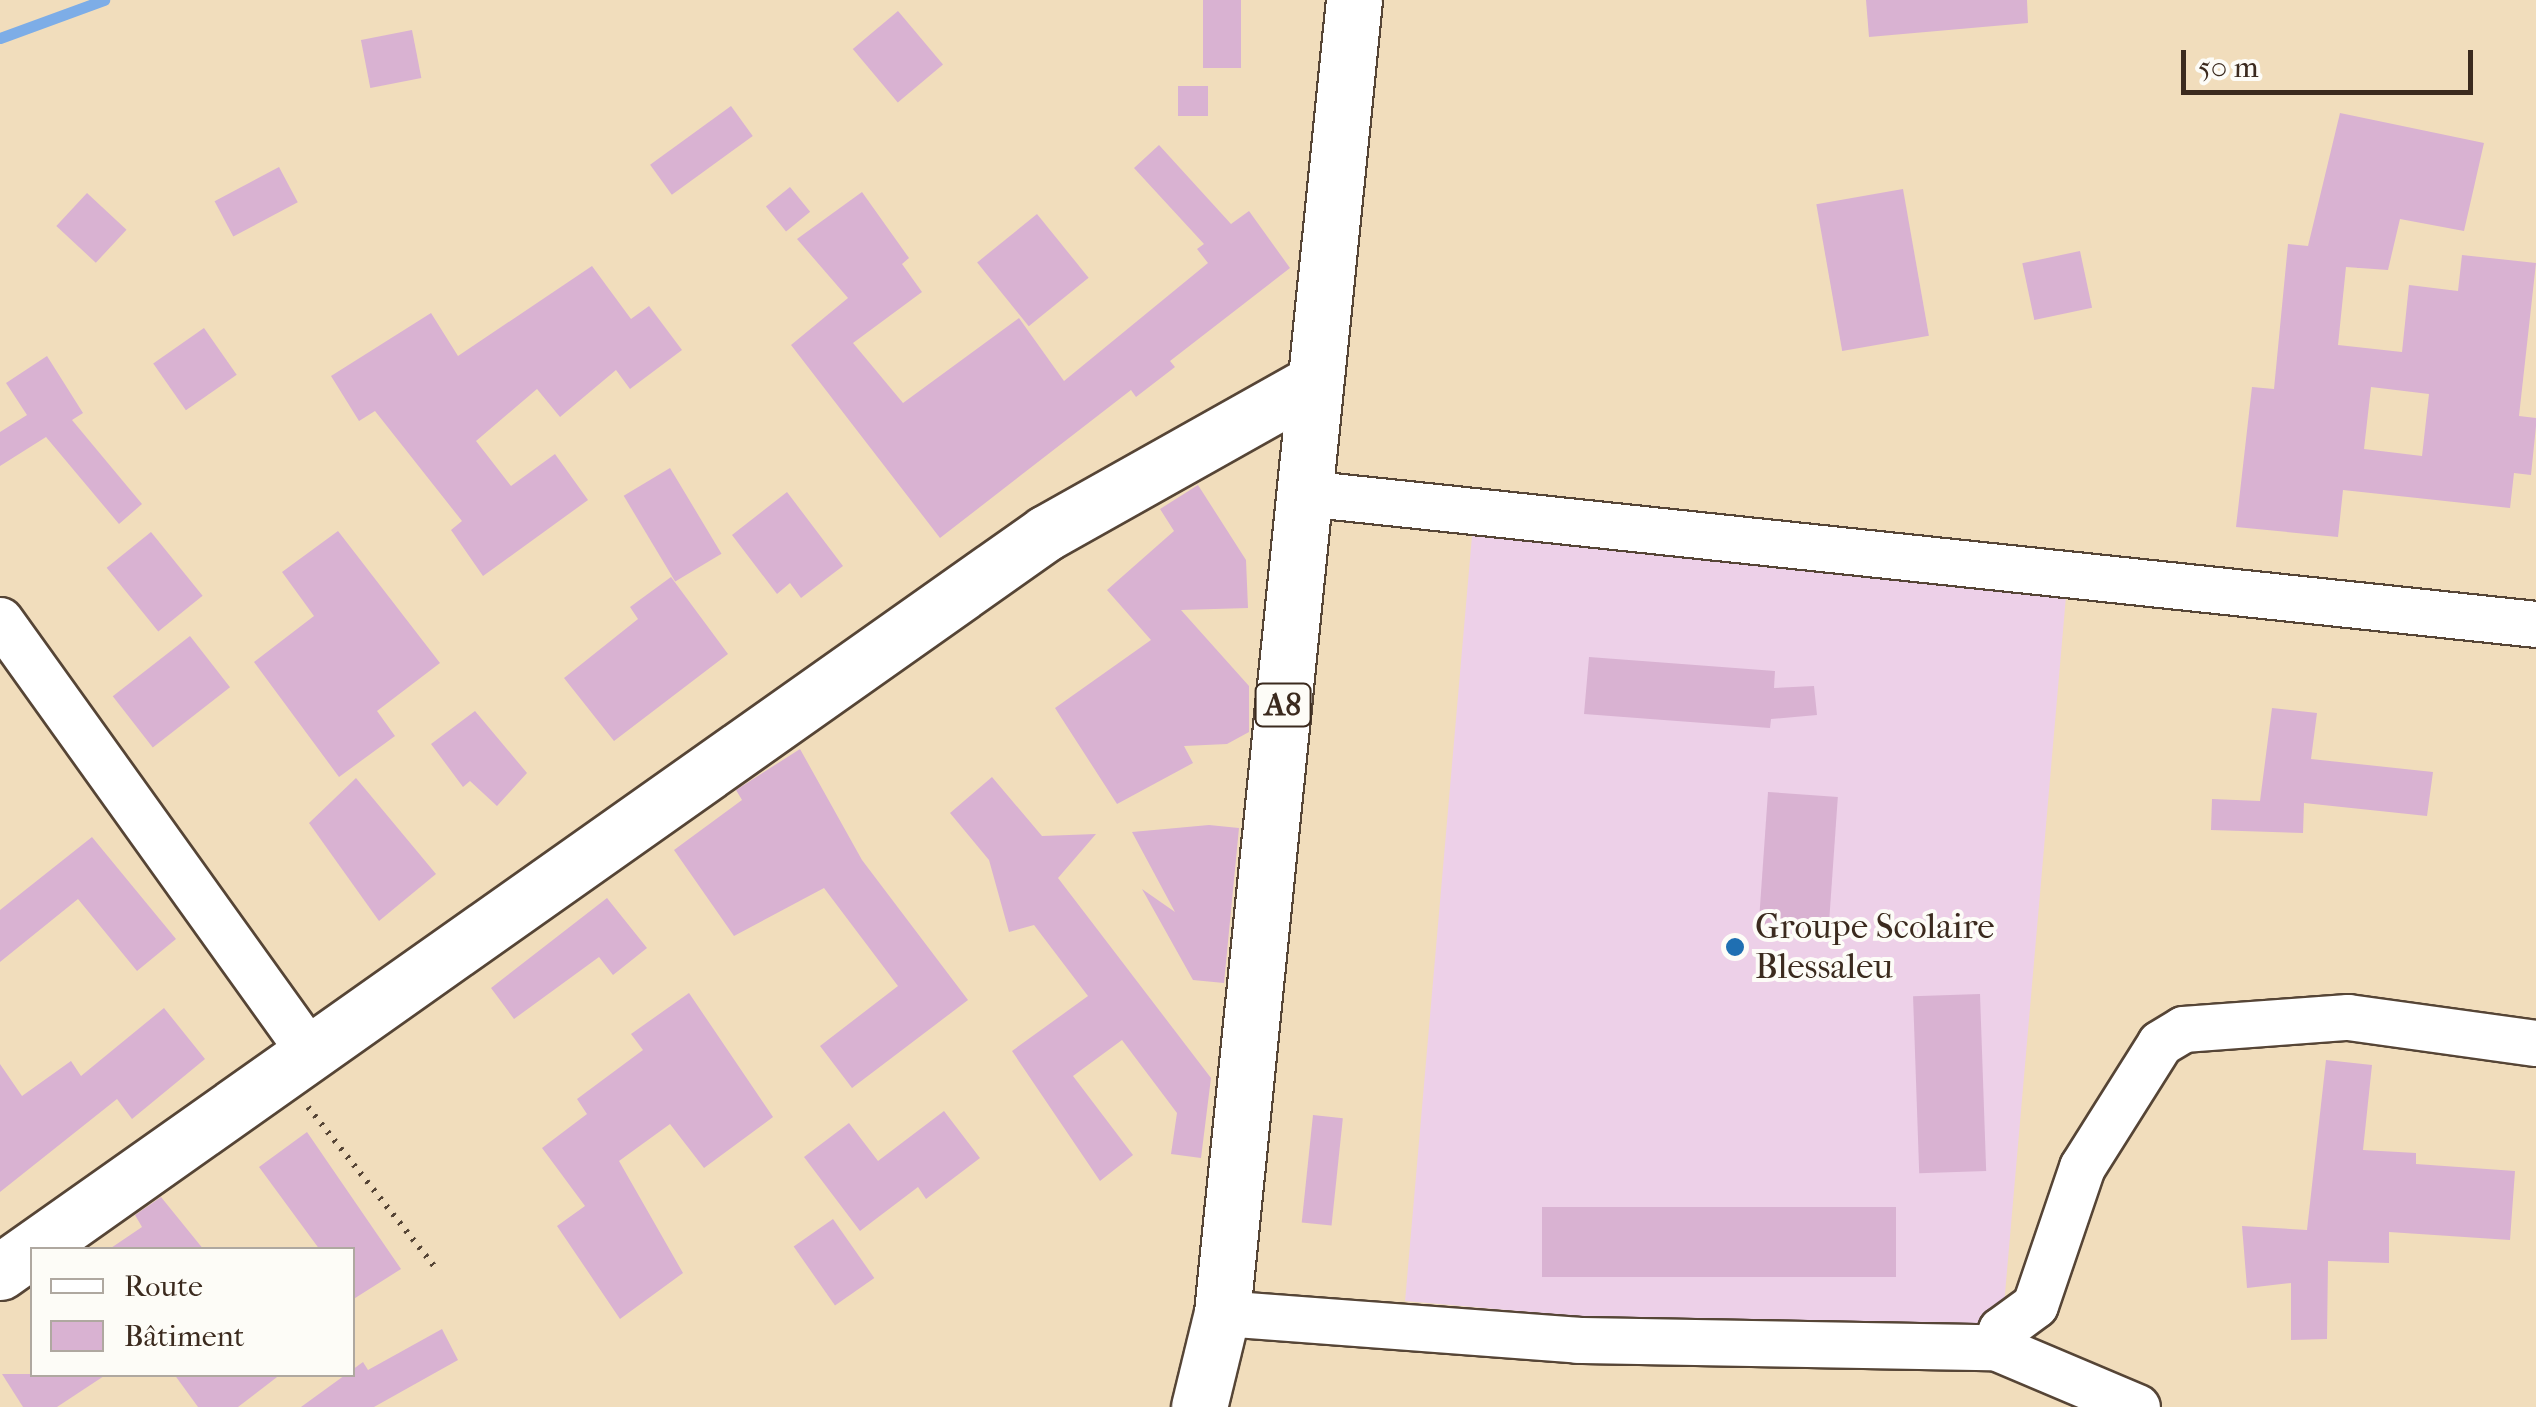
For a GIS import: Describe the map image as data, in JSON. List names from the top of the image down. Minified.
{"streets":{"street":["A8"]},"places":["Groupe Scolaire Blessaleu"],"legend":["Route","Bâtiment"],"scale_bar":"50 m"}
